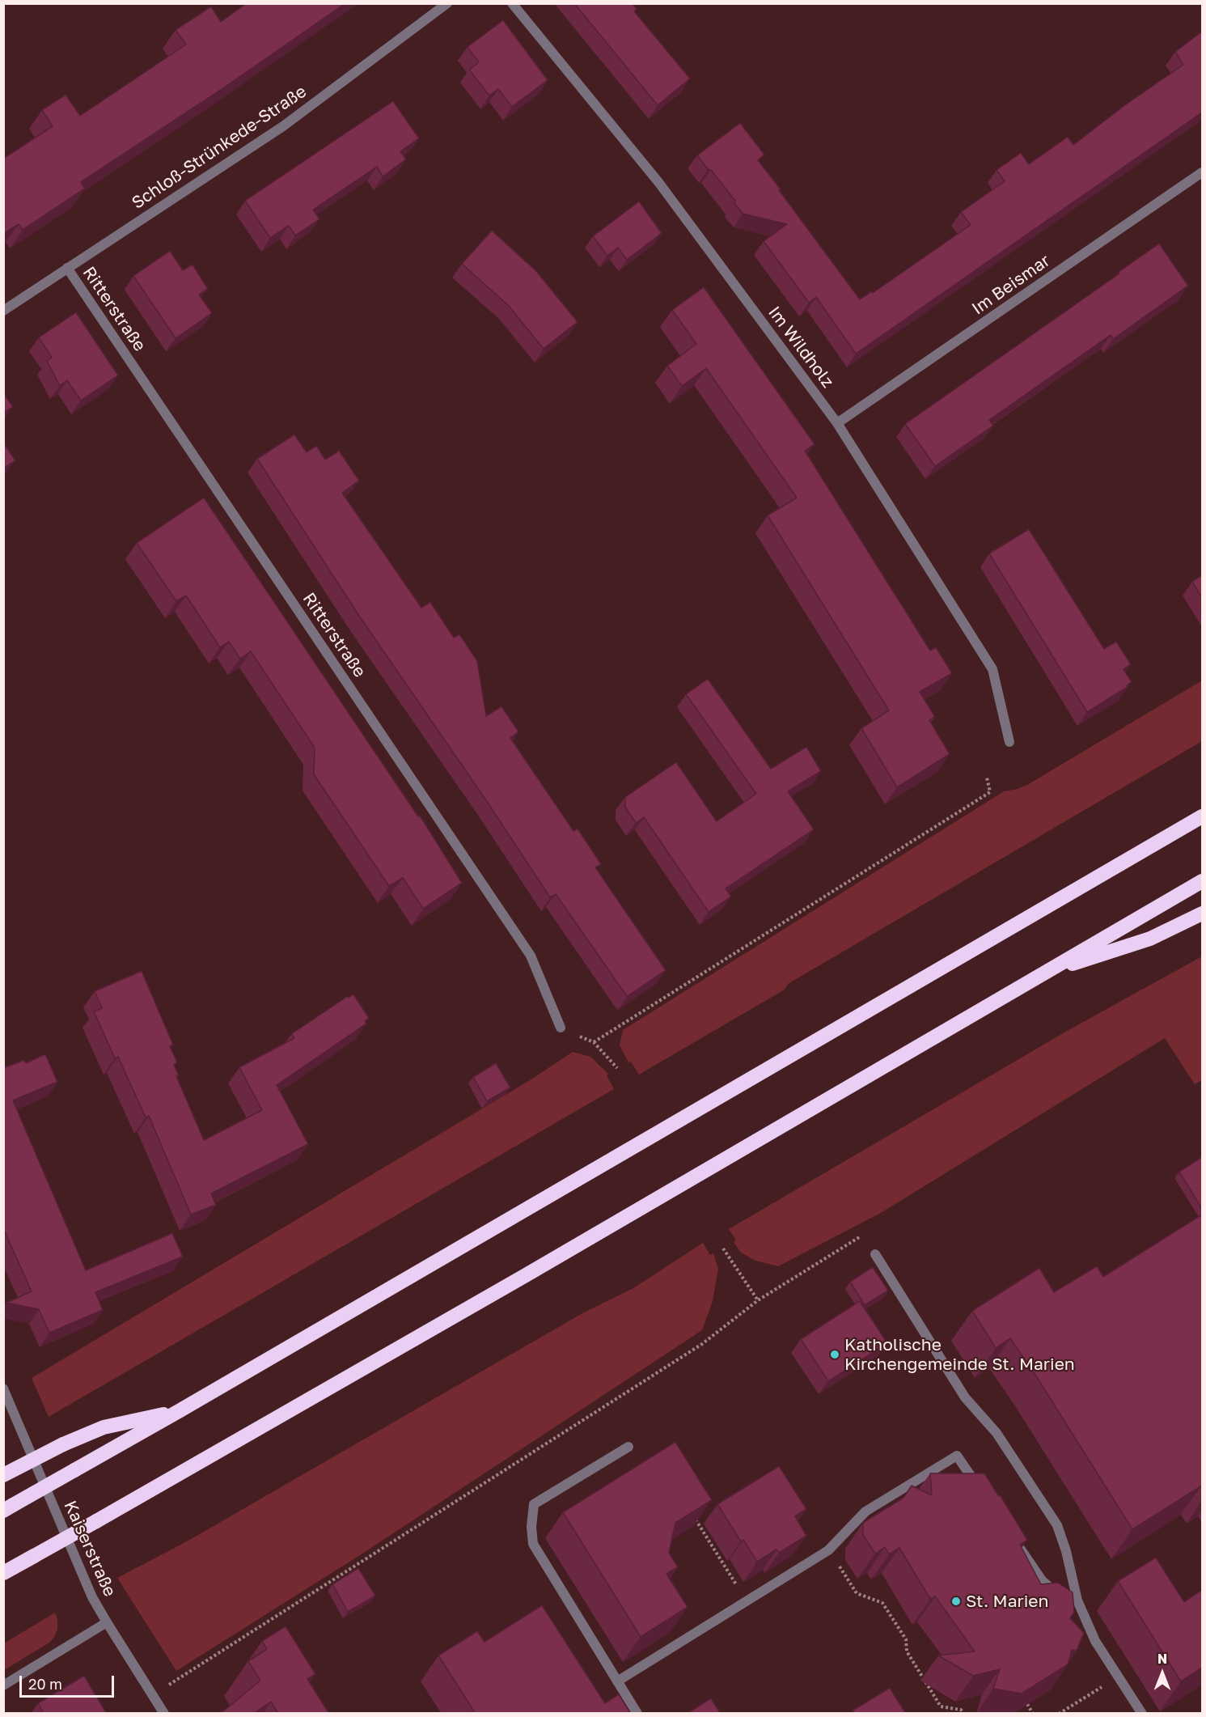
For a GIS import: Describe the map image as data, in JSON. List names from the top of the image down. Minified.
{"streets":{"street":["Schloß-Strünkede-Straße","Im Beismar","Ritterstraße","Im Wildholz","Kaiserstraße"]},"crossings":[["Schloß-Strünkede-Straße","Ritterstraße"],["Im Beismar","Im Wildholz"]],"places":["Katholische Kirchengemeinde St. Marien","St. Marien"],"scale_bar":"20 m","north":"top"}
